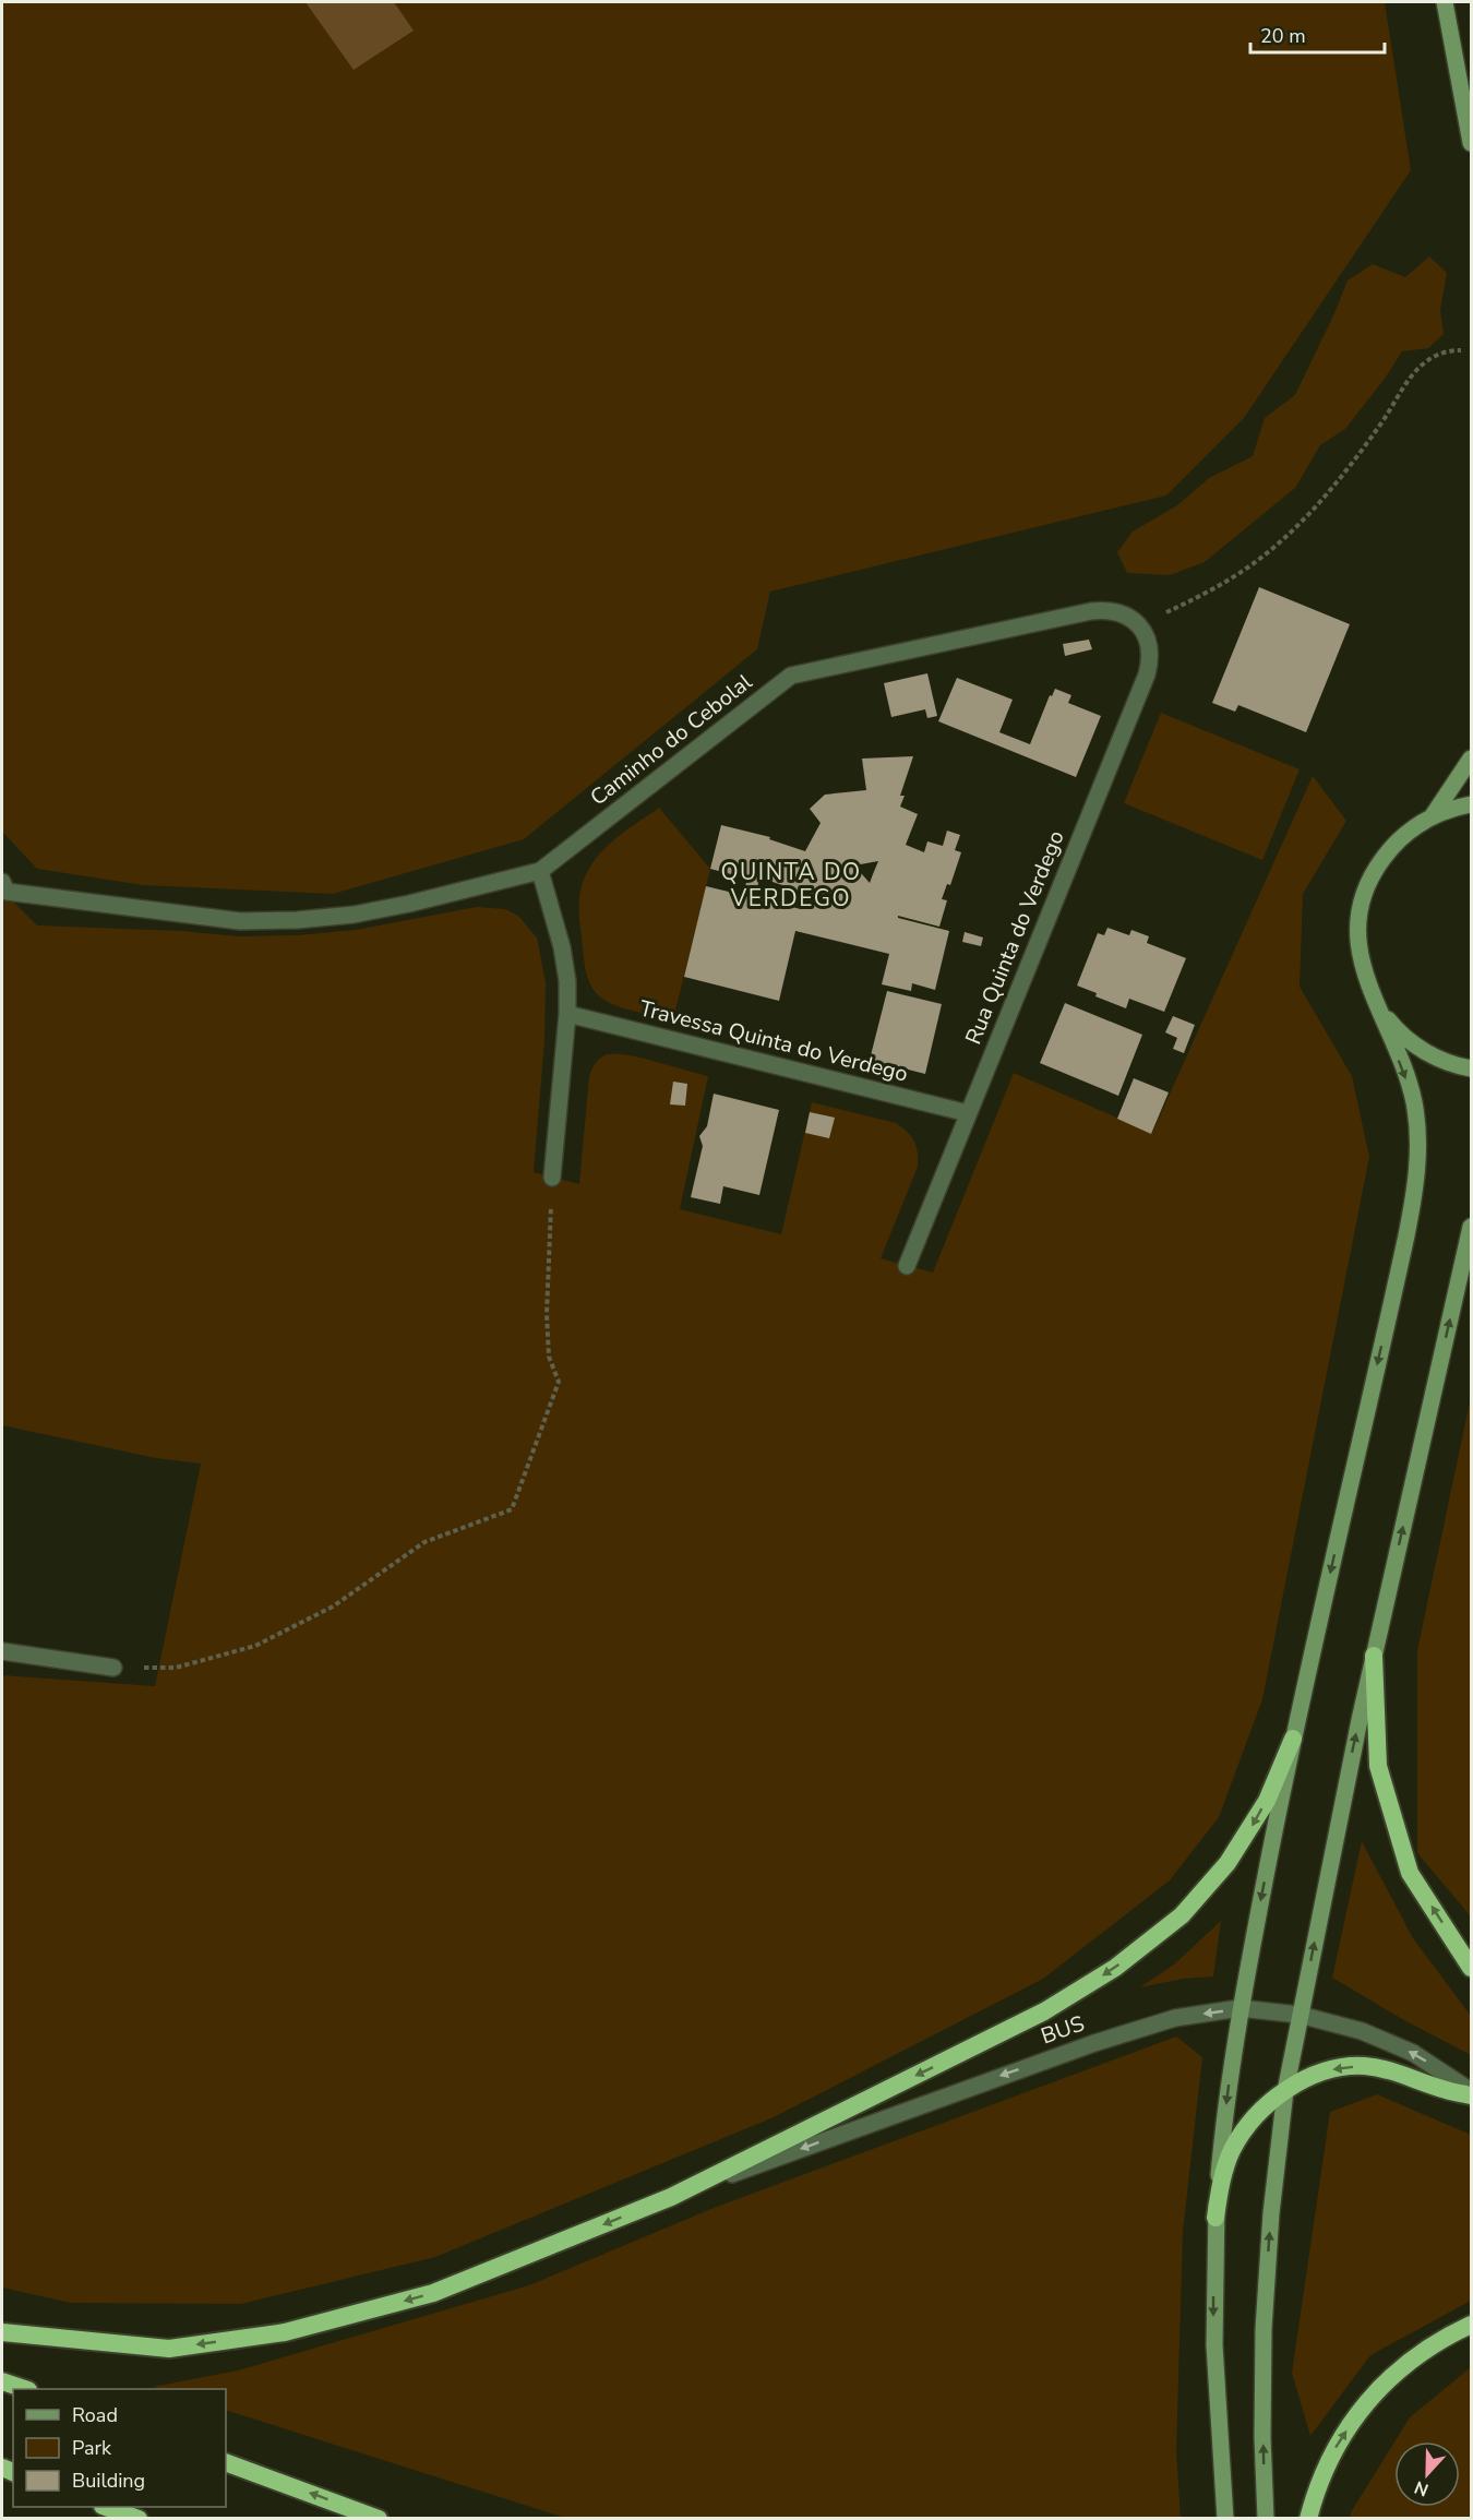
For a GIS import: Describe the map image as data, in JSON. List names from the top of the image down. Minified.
{"streets":{"street":["Caminho do Cebolal","Rua Quinta do Verdego","Travessa Quinta do Verdego","BUS"]},"crossings":[["Caminho do Cebolal","Rua Quinta do Verdego"],["Rua Quinta do Verdego","Travessa Quinta do Verdego"]],"one_way":["BUS"],"districts":["QUINTA DO VERDEGO"],"legend":["Road","Park","Building"],"scale_bar":"20 m","north":"bottom"}
